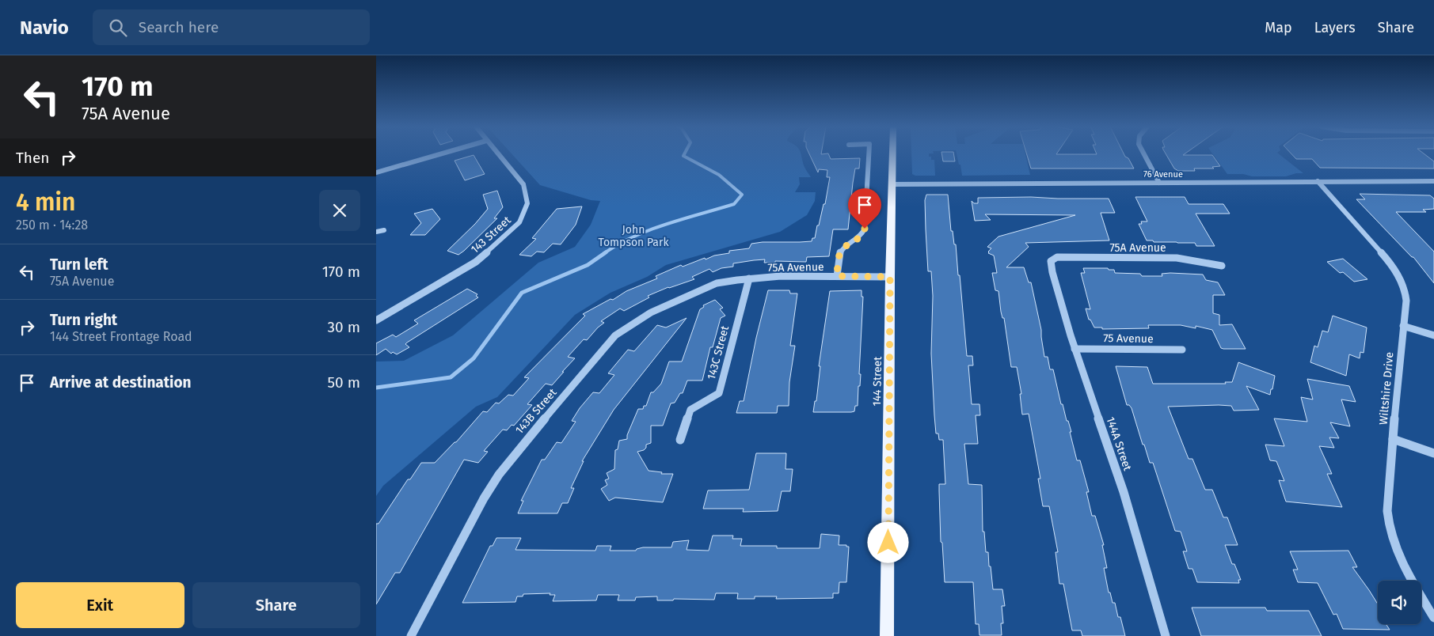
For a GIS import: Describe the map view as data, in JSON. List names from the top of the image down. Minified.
{"streets":{"main road":["144 Street"],"street":["76 Avenue","143 Street","75A Avenue","75 Avenue","143C Street","Wiltshire Drive","143B Street","144A Street"]},"crossings":[["76 Avenue","144 Street"],["76 Avenue","Wiltshire Drive"],["75A Avenue","143C Street"],["75A Avenue","144 Street"],["75A Avenue","143B Street"],["75A Avenue","144A Street"],["75 Avenue","144A Street"],["143C Street","143B Street"]],"parks":["John Tompson Park"],"page":{"header":"Navio","search":"Search here","nav":["Map","Layers","Share"],"turn":["170 m","75A Avenue"],"then":"Then","heading":["4 min","250 m · 14:28"],"list":[{"name":"Turn left","note":"75A Avenue","value":"170 m"},{"name":"Turn right","note":"144 Street Frontage Road","value":"30 m"},{"name":"Arrive at destination","value":"50 m"}],"buttons":["Exit","Share"]}}
